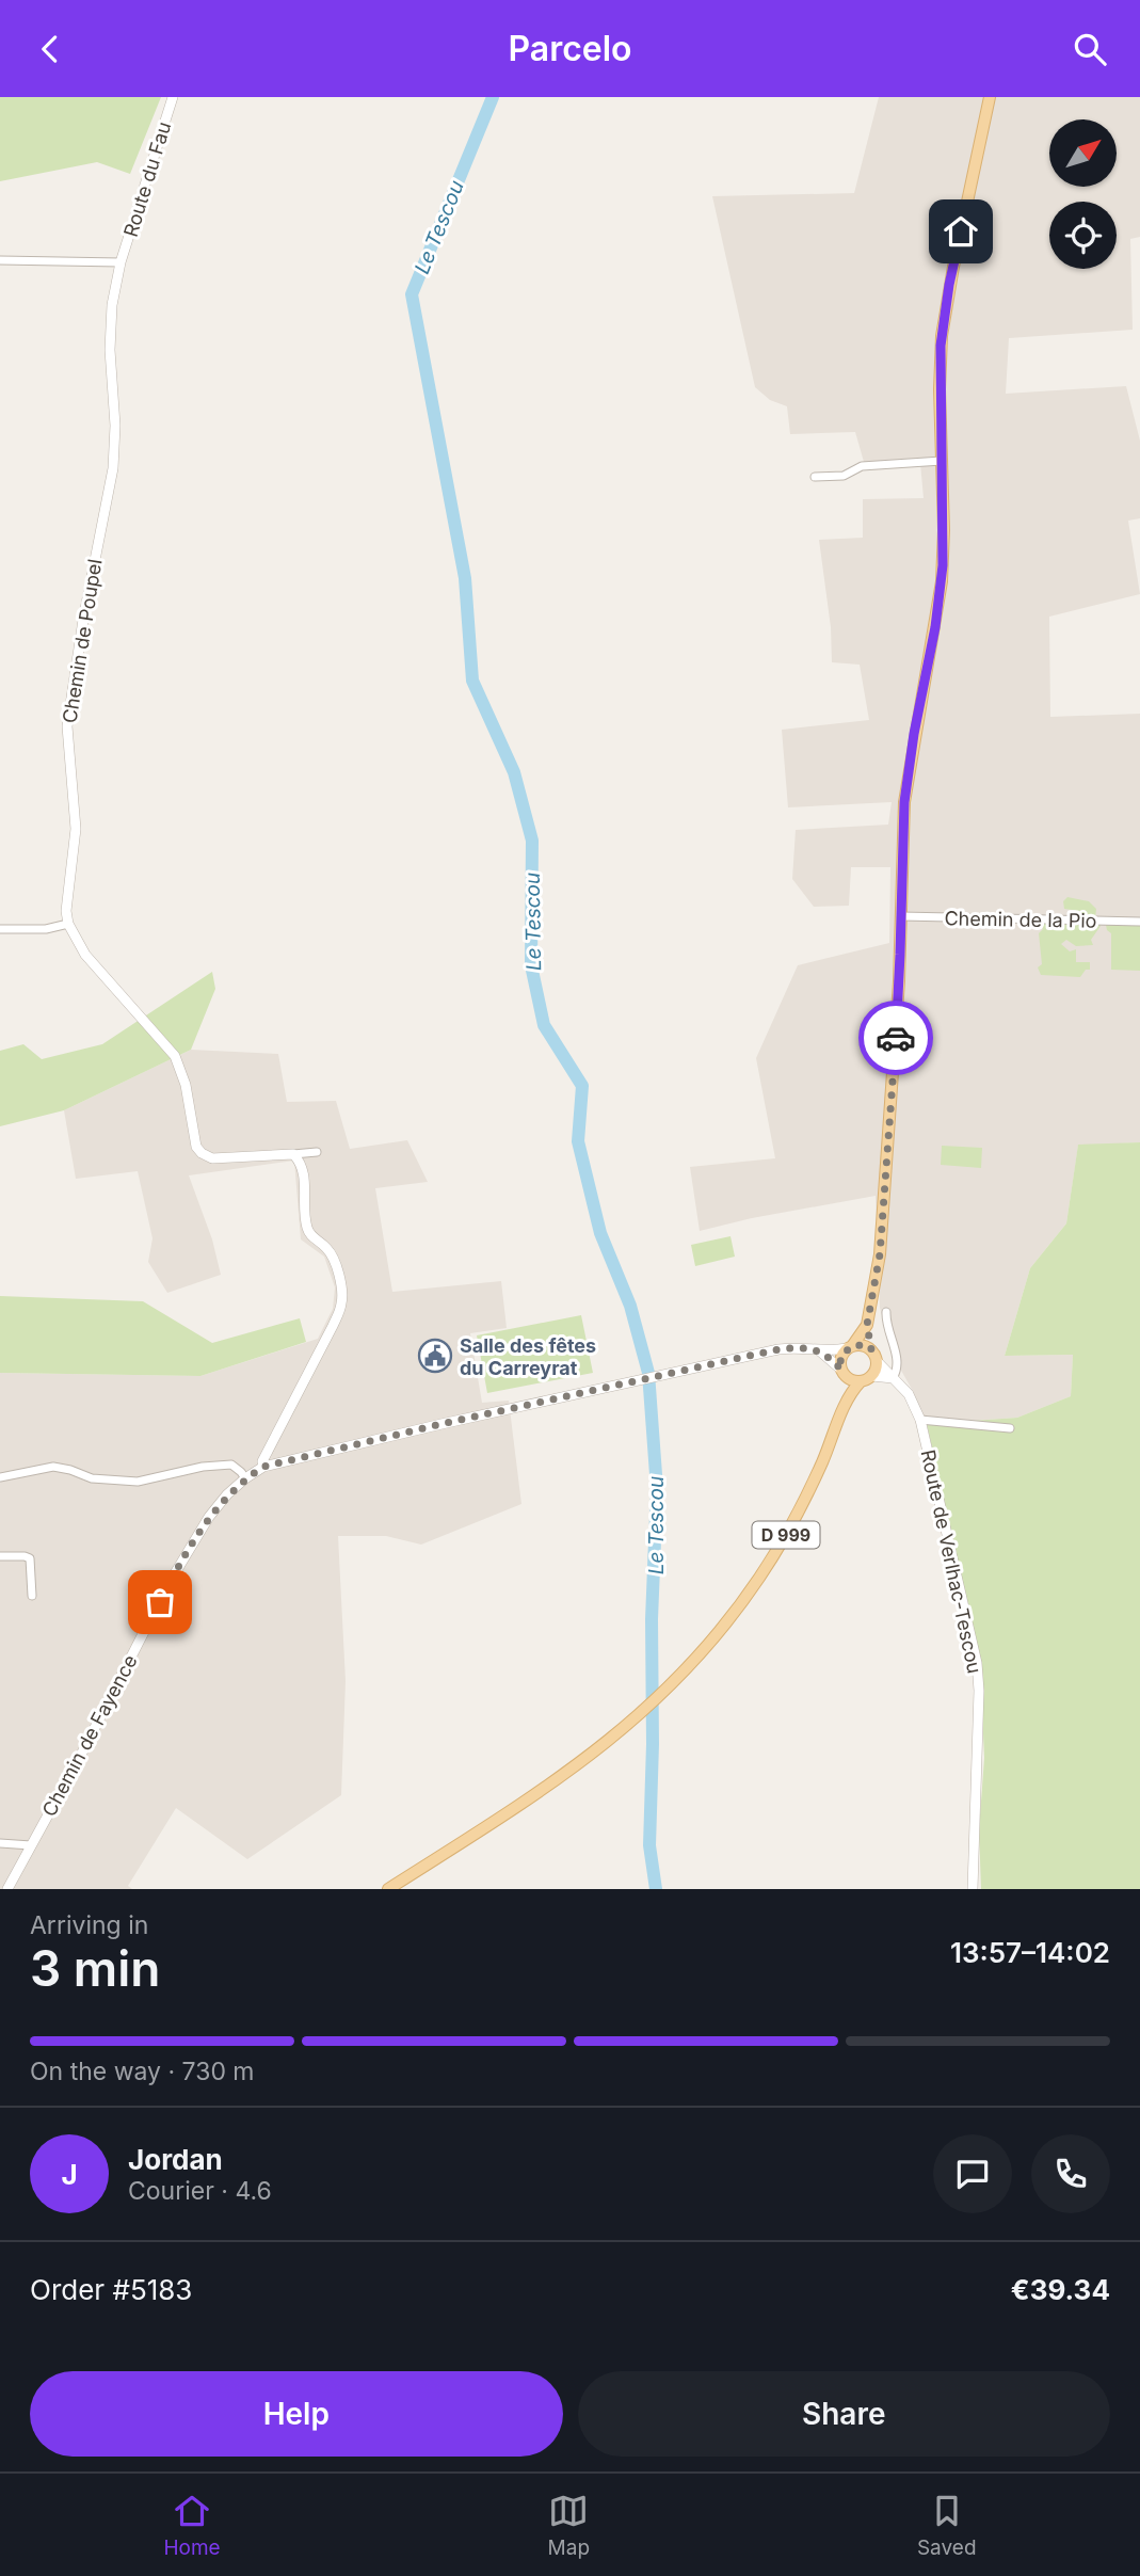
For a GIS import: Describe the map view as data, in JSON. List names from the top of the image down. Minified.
{"streets":{"main road":["D 999"],"street":["Route du Fau","Chemin de Poupel","Chemin de la Pio","Route de Verlhac-Tescou","Chemin de Fayence"]},"crossings":[["Route du Fau","Chemin de Poupel"],["D 999","Route de Verlhac-Tescou"],["D 999","Chemin de Fayence"],["Route de Verlhac-Tescou","Chemin de Fayence"]],"water":["Le Tescou"],"places":{"public building":["Salle des fêtes du Carreyrat"]},"north":"top right","page":{"header":"Parcelo","heading":["3 min","Arriving in","13:57–14:02"],"panel":["Jordan","Courier · 4.6","Order #5183","€39.34"],"bar":"On the way · 730 m","round":"J","buttons":["Help","Share"],"tabs":["Home","Map","Saved"]}}
